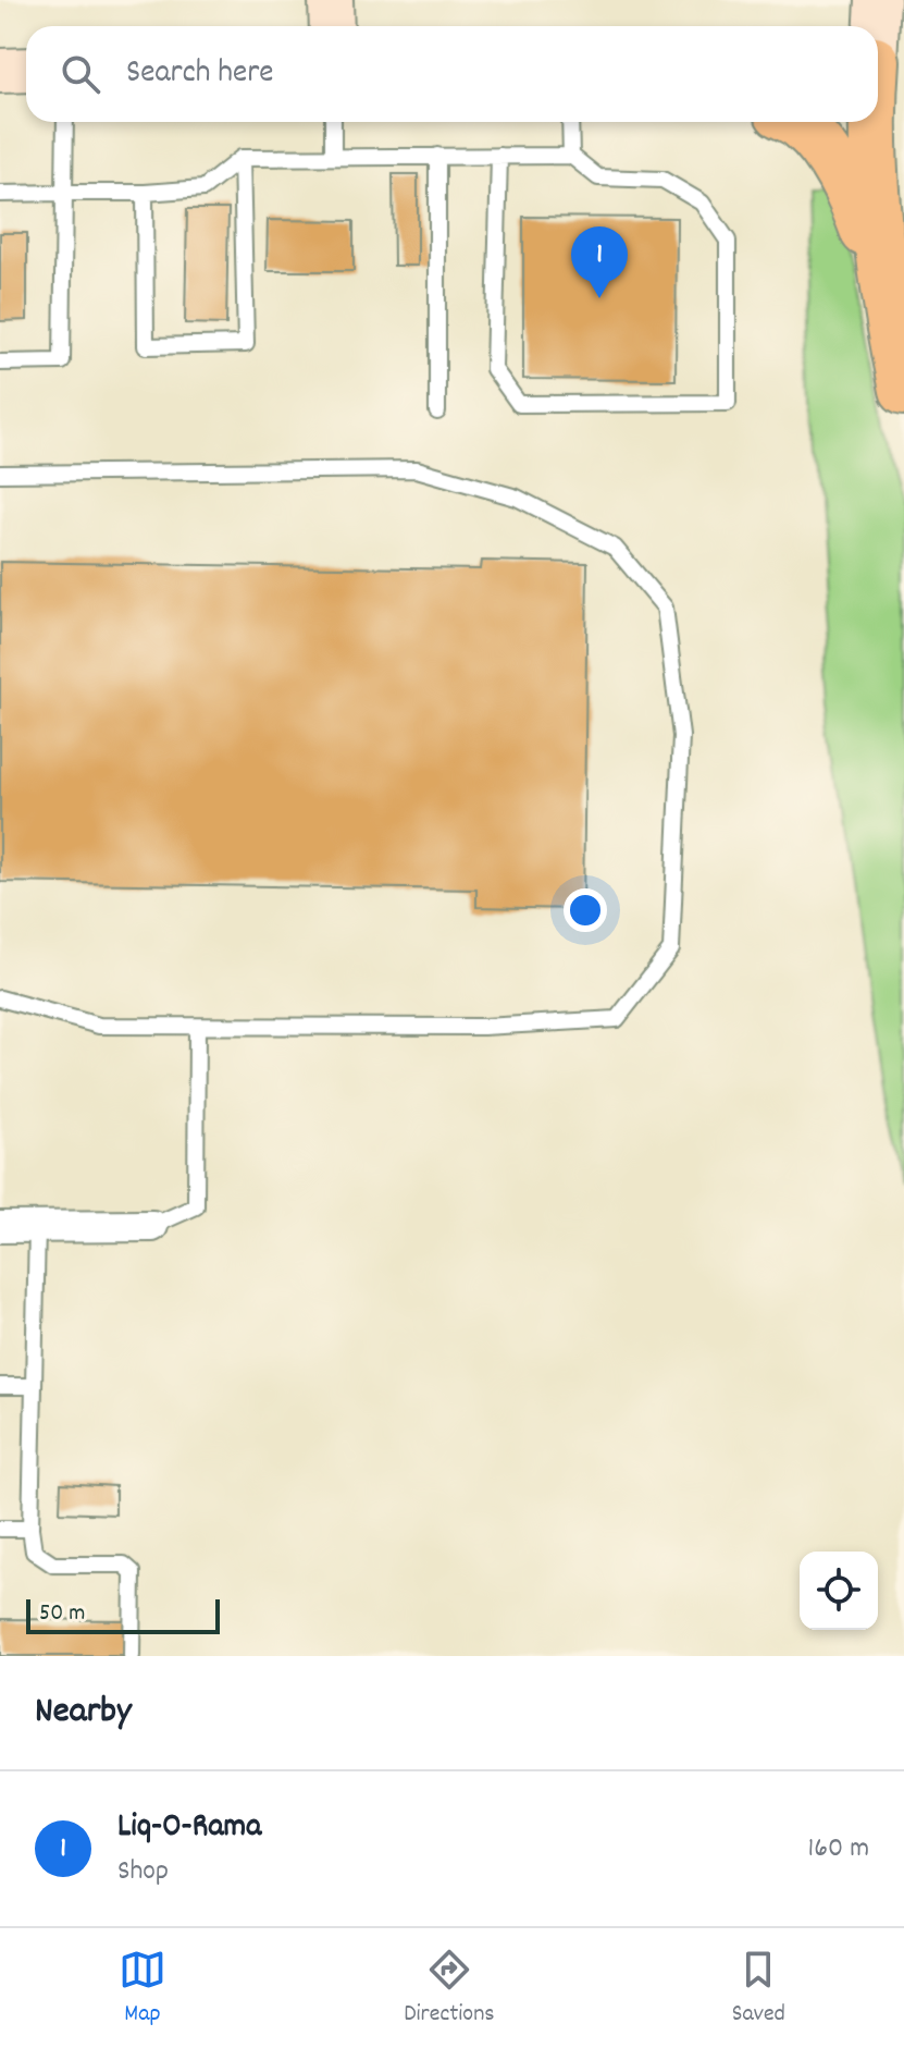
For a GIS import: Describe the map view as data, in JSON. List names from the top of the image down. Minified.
{"scale_bar":"50 m","page":{"search":"Search here","pins":"1","scale":"50 m","heading":"Nearby","list":[{"mark":"1","name":"Liq-O-Rama","note":"Shop","value":"160 m"}],"nav":["Map","Directions","Saved"]}}
